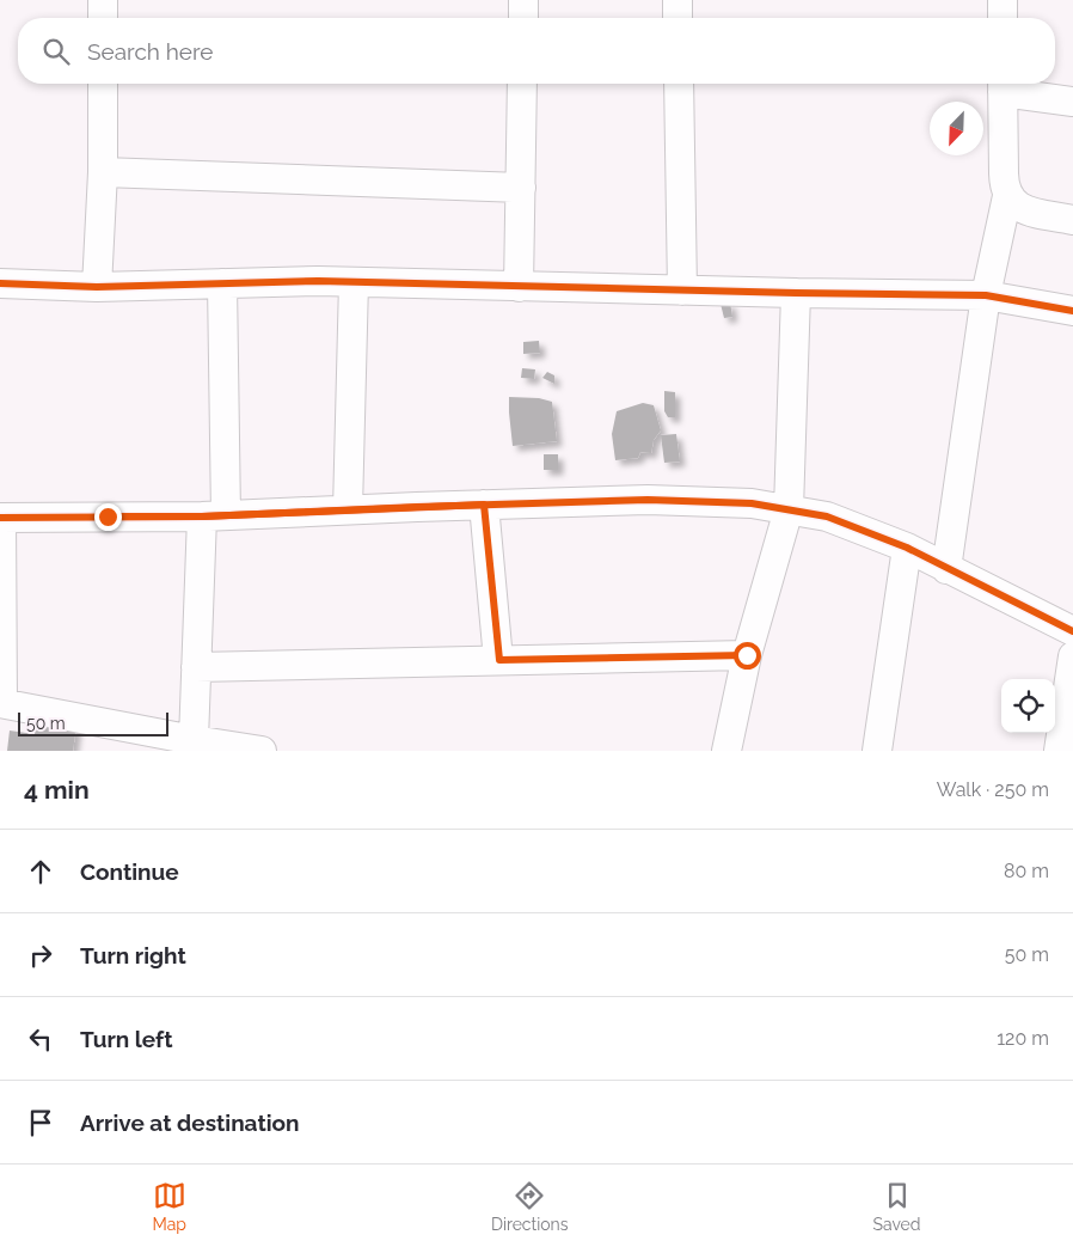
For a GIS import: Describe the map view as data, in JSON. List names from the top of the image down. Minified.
{"scale_bar":"50 m","north":"bottom left","page":{"search":"Search here","scale":"50 m","heading":["4 min","Walk · 250 m"],"list":[["Continue","80 m"],["Turn right","50 m"],["Turn left","120 m"],"Arrive at destination"],"nav":["Map","Directions","Saved"]}}
